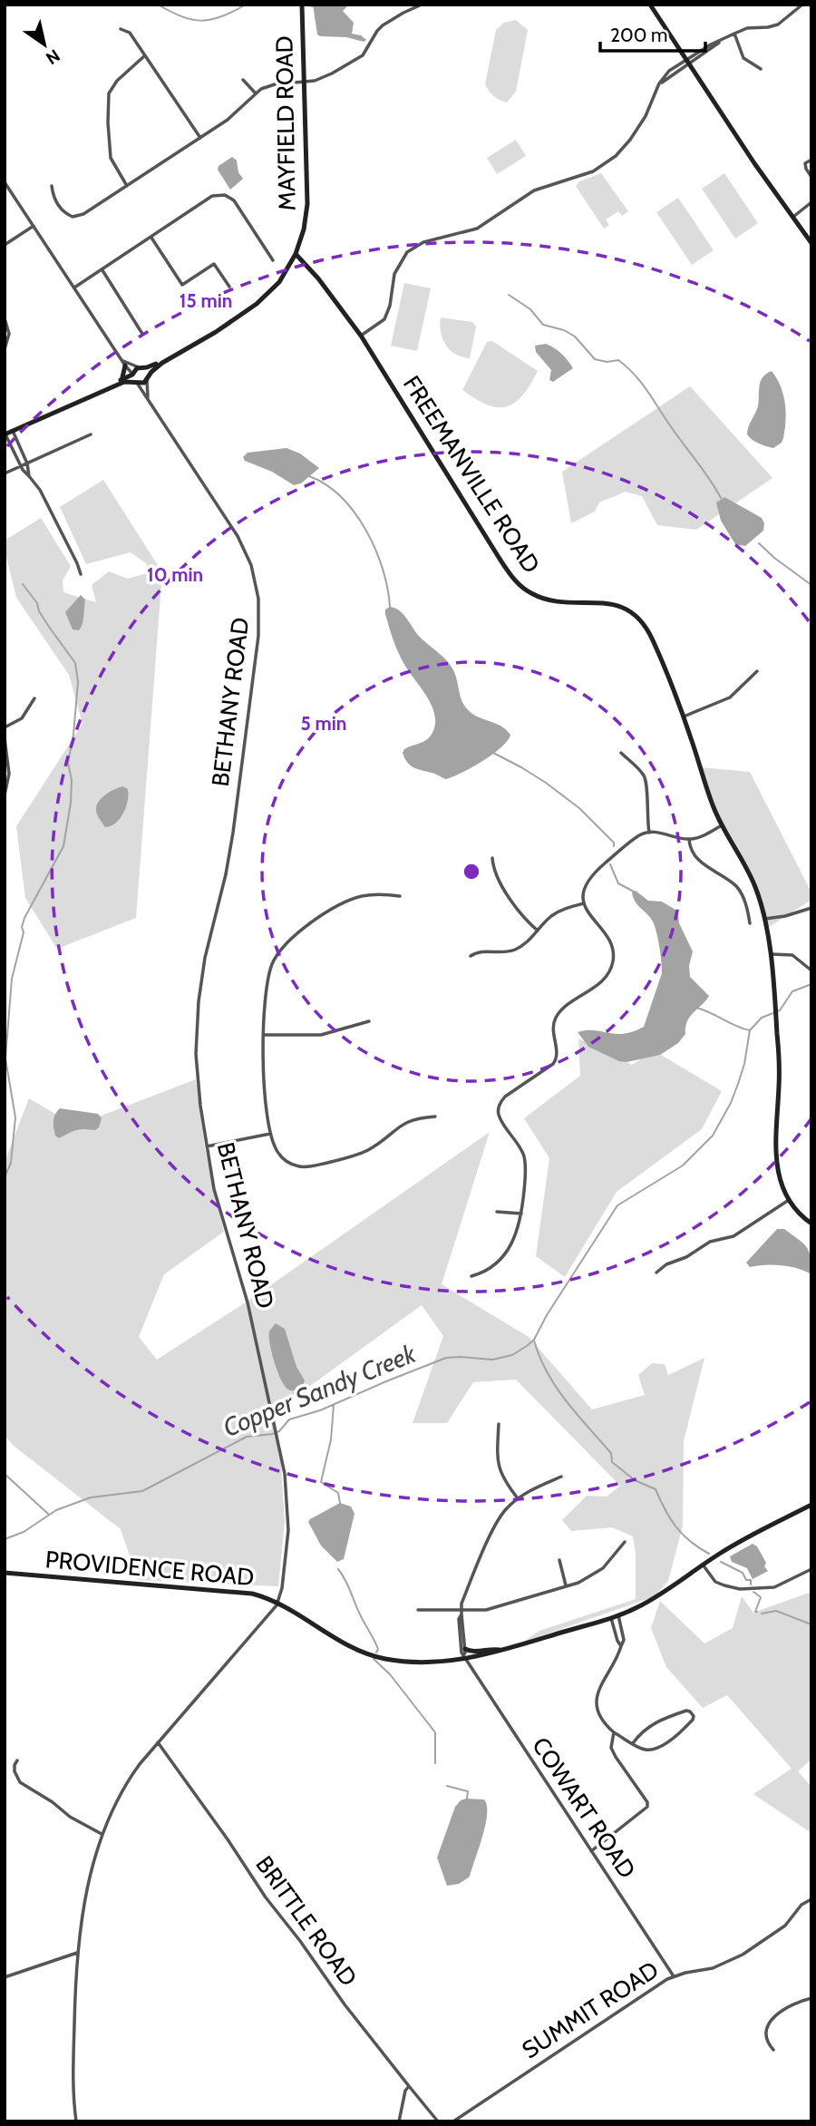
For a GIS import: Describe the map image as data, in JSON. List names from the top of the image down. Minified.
{"streets":{"street":["MAYFIELD ROAD","FREEMANVILLE ROAD","BETHANY ROAD","PROVIDENCE ROAD","COWART ROAD","BRITTLE ROAD","SUMMIT ROAD"]},"crossings":[["MAYFIELD ROAD","FREEMANVILLE ROAD"],["MAYFIELD ROAD","BETHANY ROAD"],["BETHANY ROAD","PROVIDENCE ROAD"],["BETHANY ROAD","BRITTLE ROAD"],["PROVIDENCE ROAD","COWART ROAD"],["COWART ROAD","SUMMIT ROAD"]],"water":["Copper Sandy Creek"],"scale_bar":"200 m","north":"bottom right","rings":["15 min","10 min","5 min"]}
